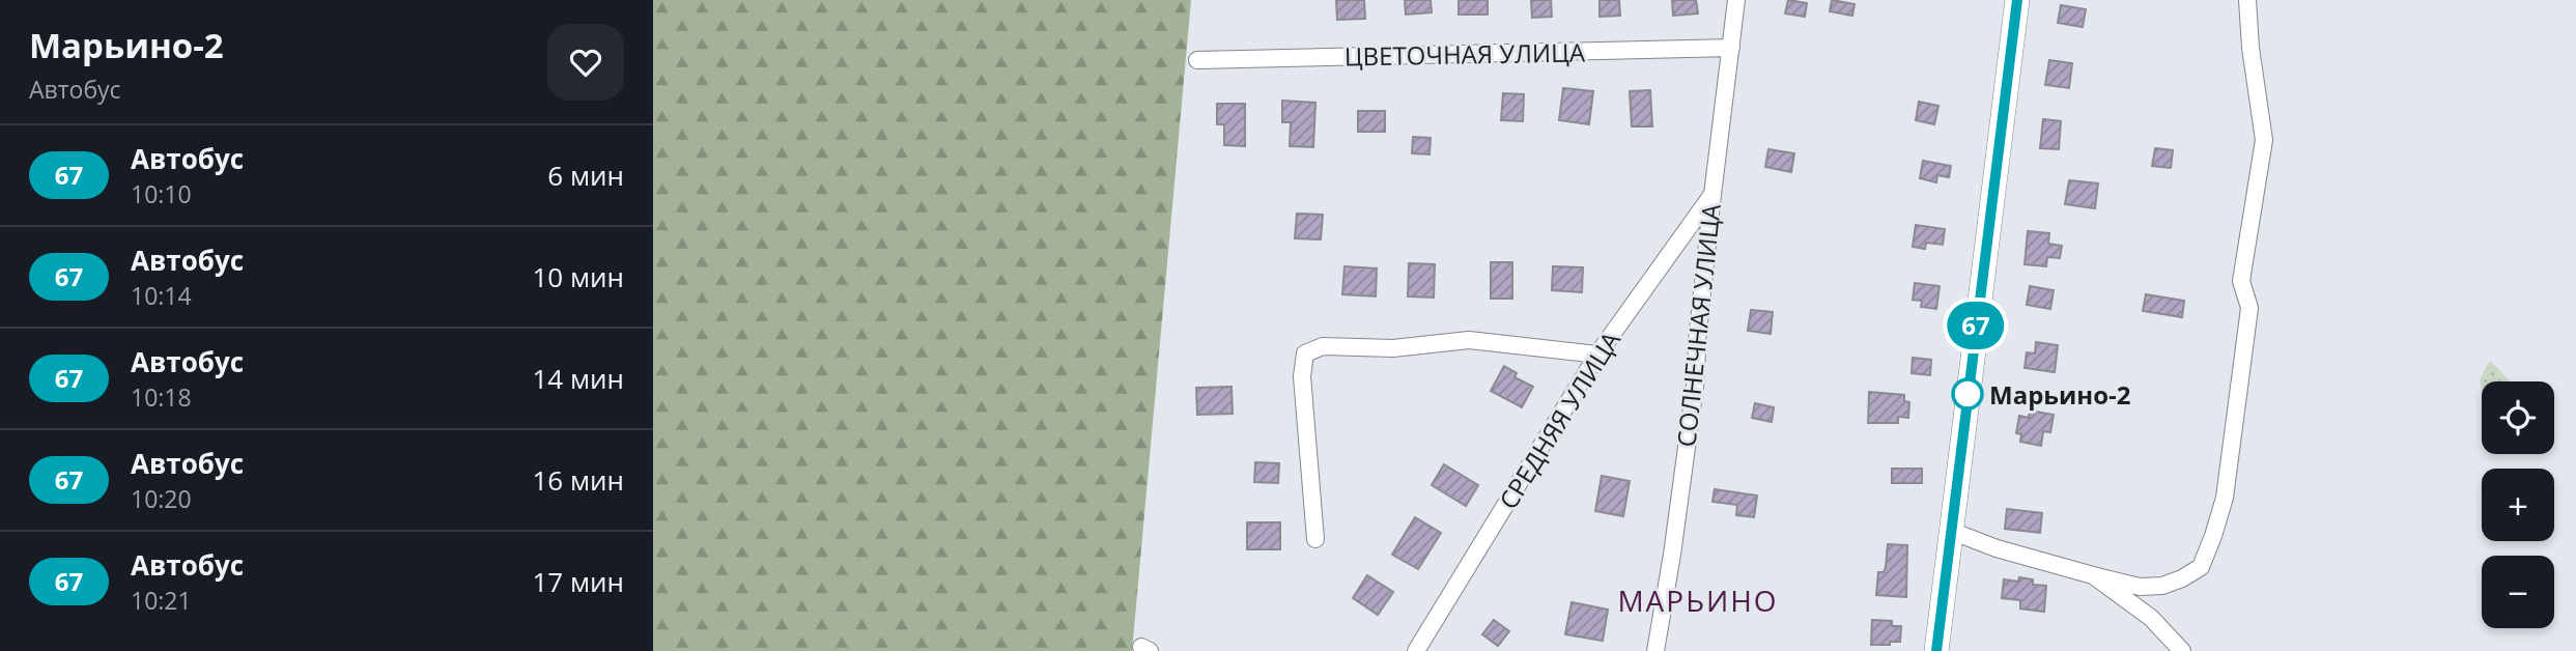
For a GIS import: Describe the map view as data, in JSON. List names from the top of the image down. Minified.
{"streets":{"street":["ЦВЕТОЧНАЯ УЛИЦА","СОЛНЕЧНАЯ УЛИЦА","СРЕДНЯЯ УЛИЦА"]},"crossings":[["ЦВЕТОЧНАЯ УЛИЦА","СОЛНЕЧНАЯ УЛИЦА"],["СОЛНЕЧНАЯ УЛИЦА","СРЕДНЯЯ УЛИЦА"]],"districts":["МАРЬИНО"],"places":["Марьино-2"],"lines":["bus line 67"],"page":{"heading":["Марьино-2","Автобус"],"on_map":"67","list":[{"mark":"67","name":"Автобус","note":"10:10","value":"6 мин"},{"mark":"67","name":"Автобус","note":"10:14","value":"10 мин"},{"mark":"67","name":"Автобус","note":"10:18","value":"14 мин"},{"mark":"67","name":"Автобус","note":"10:20","value":"16 мин"},{"mark":"67","name":"Автобус","note":"10:21","value":"17 мин"}],"map_buttons":["+","−"]}}
